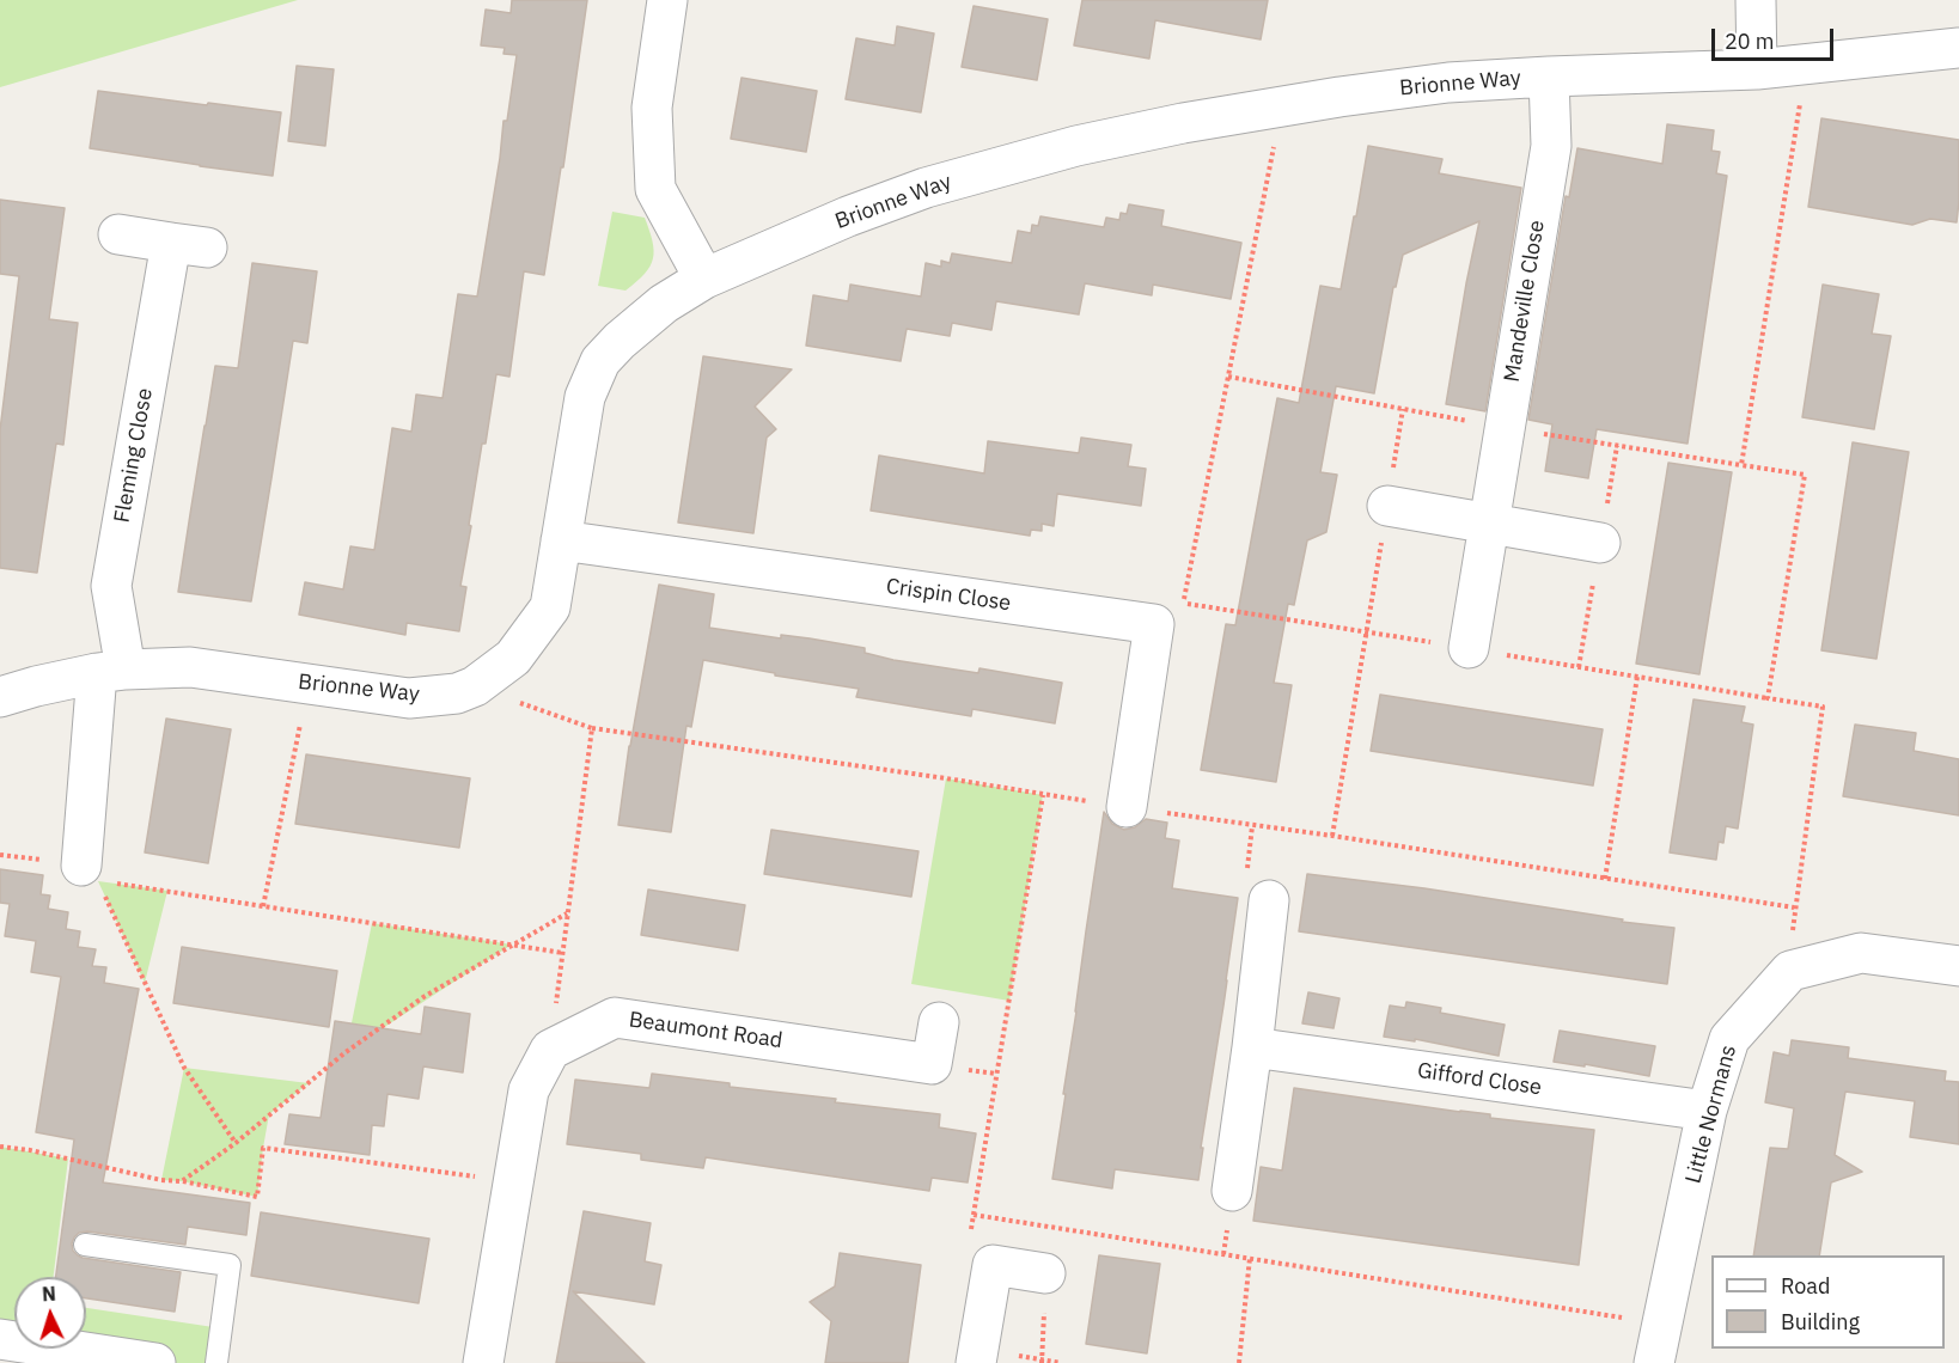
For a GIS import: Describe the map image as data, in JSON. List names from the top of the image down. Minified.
{"streets":{"street":["Brionne Way","Mandeville Close","Fleming Close","Crispin Close","Beaumont Road","Gifford Close","Little Normans"]},"crossings":[["Brionne Way","Mandeville Close"],["Brionne Way","Fleming Close"],["Brionne Way","Crispin Close"],["Gifford Close","Little Normans"]],"legend":["Road","Building"],"scale_bar":"20 m","north":"top"}
